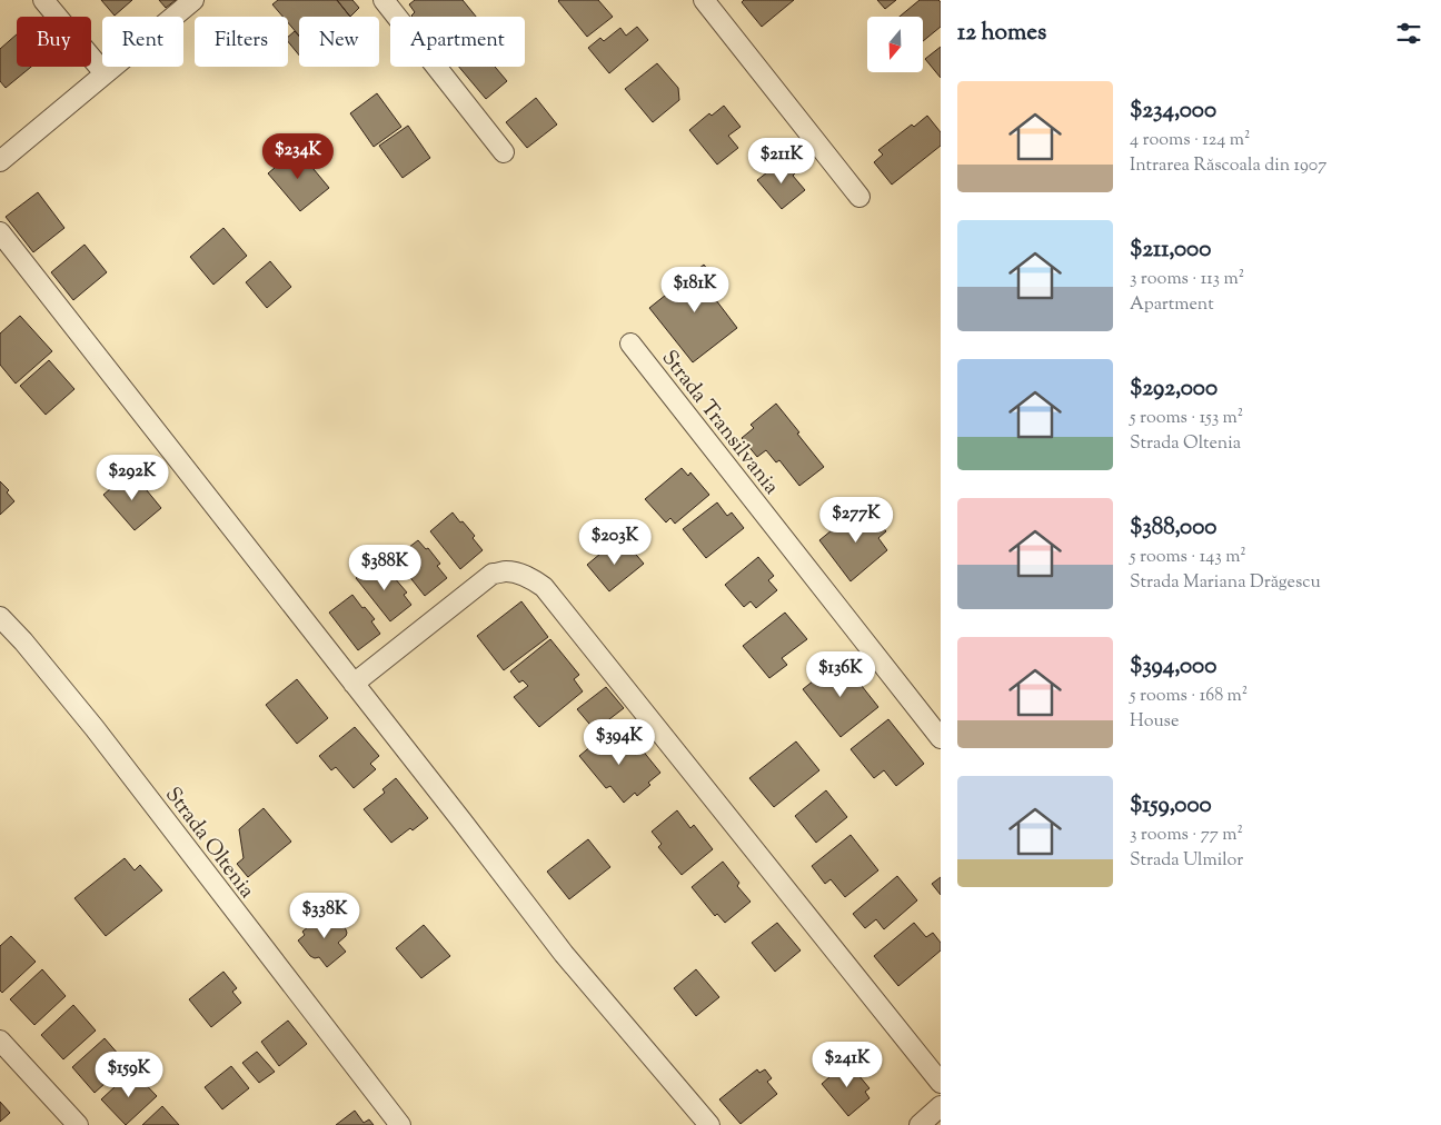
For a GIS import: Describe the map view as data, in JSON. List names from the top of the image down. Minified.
{"streets":{"street":["Strada Transilvania","Strada Oltenia"]},"north":"bottom","page":{"heading":"12 homes","chip":["Buy","Rent","Filters","New","Apartment"],"list":[{"name":"$234,000","note":"4 rooms · 124 m² · Intrarea Răscoala din 1907"},{"name":"$211,000","note":"3 rooms · 113 m² · Apartment"},{"name":"$292,000","note":"5 rooms · 153 m² · Strada Oltenia"},{"name":"$388,000","note":"5 rooms · 143 m² · Strada Mariana Drăgescu"},{"name":"$394,000","note":"5 rooms · 168 m² · House"},{"name":"$159,000","note":"3 rooms · 77 m² · Strada Ulmilor"}],"price":["$234K","$211K","$181K","$292K","$277K","$203K","$388K","$136K","$394K","$338K","$241K","$159K"]}}
